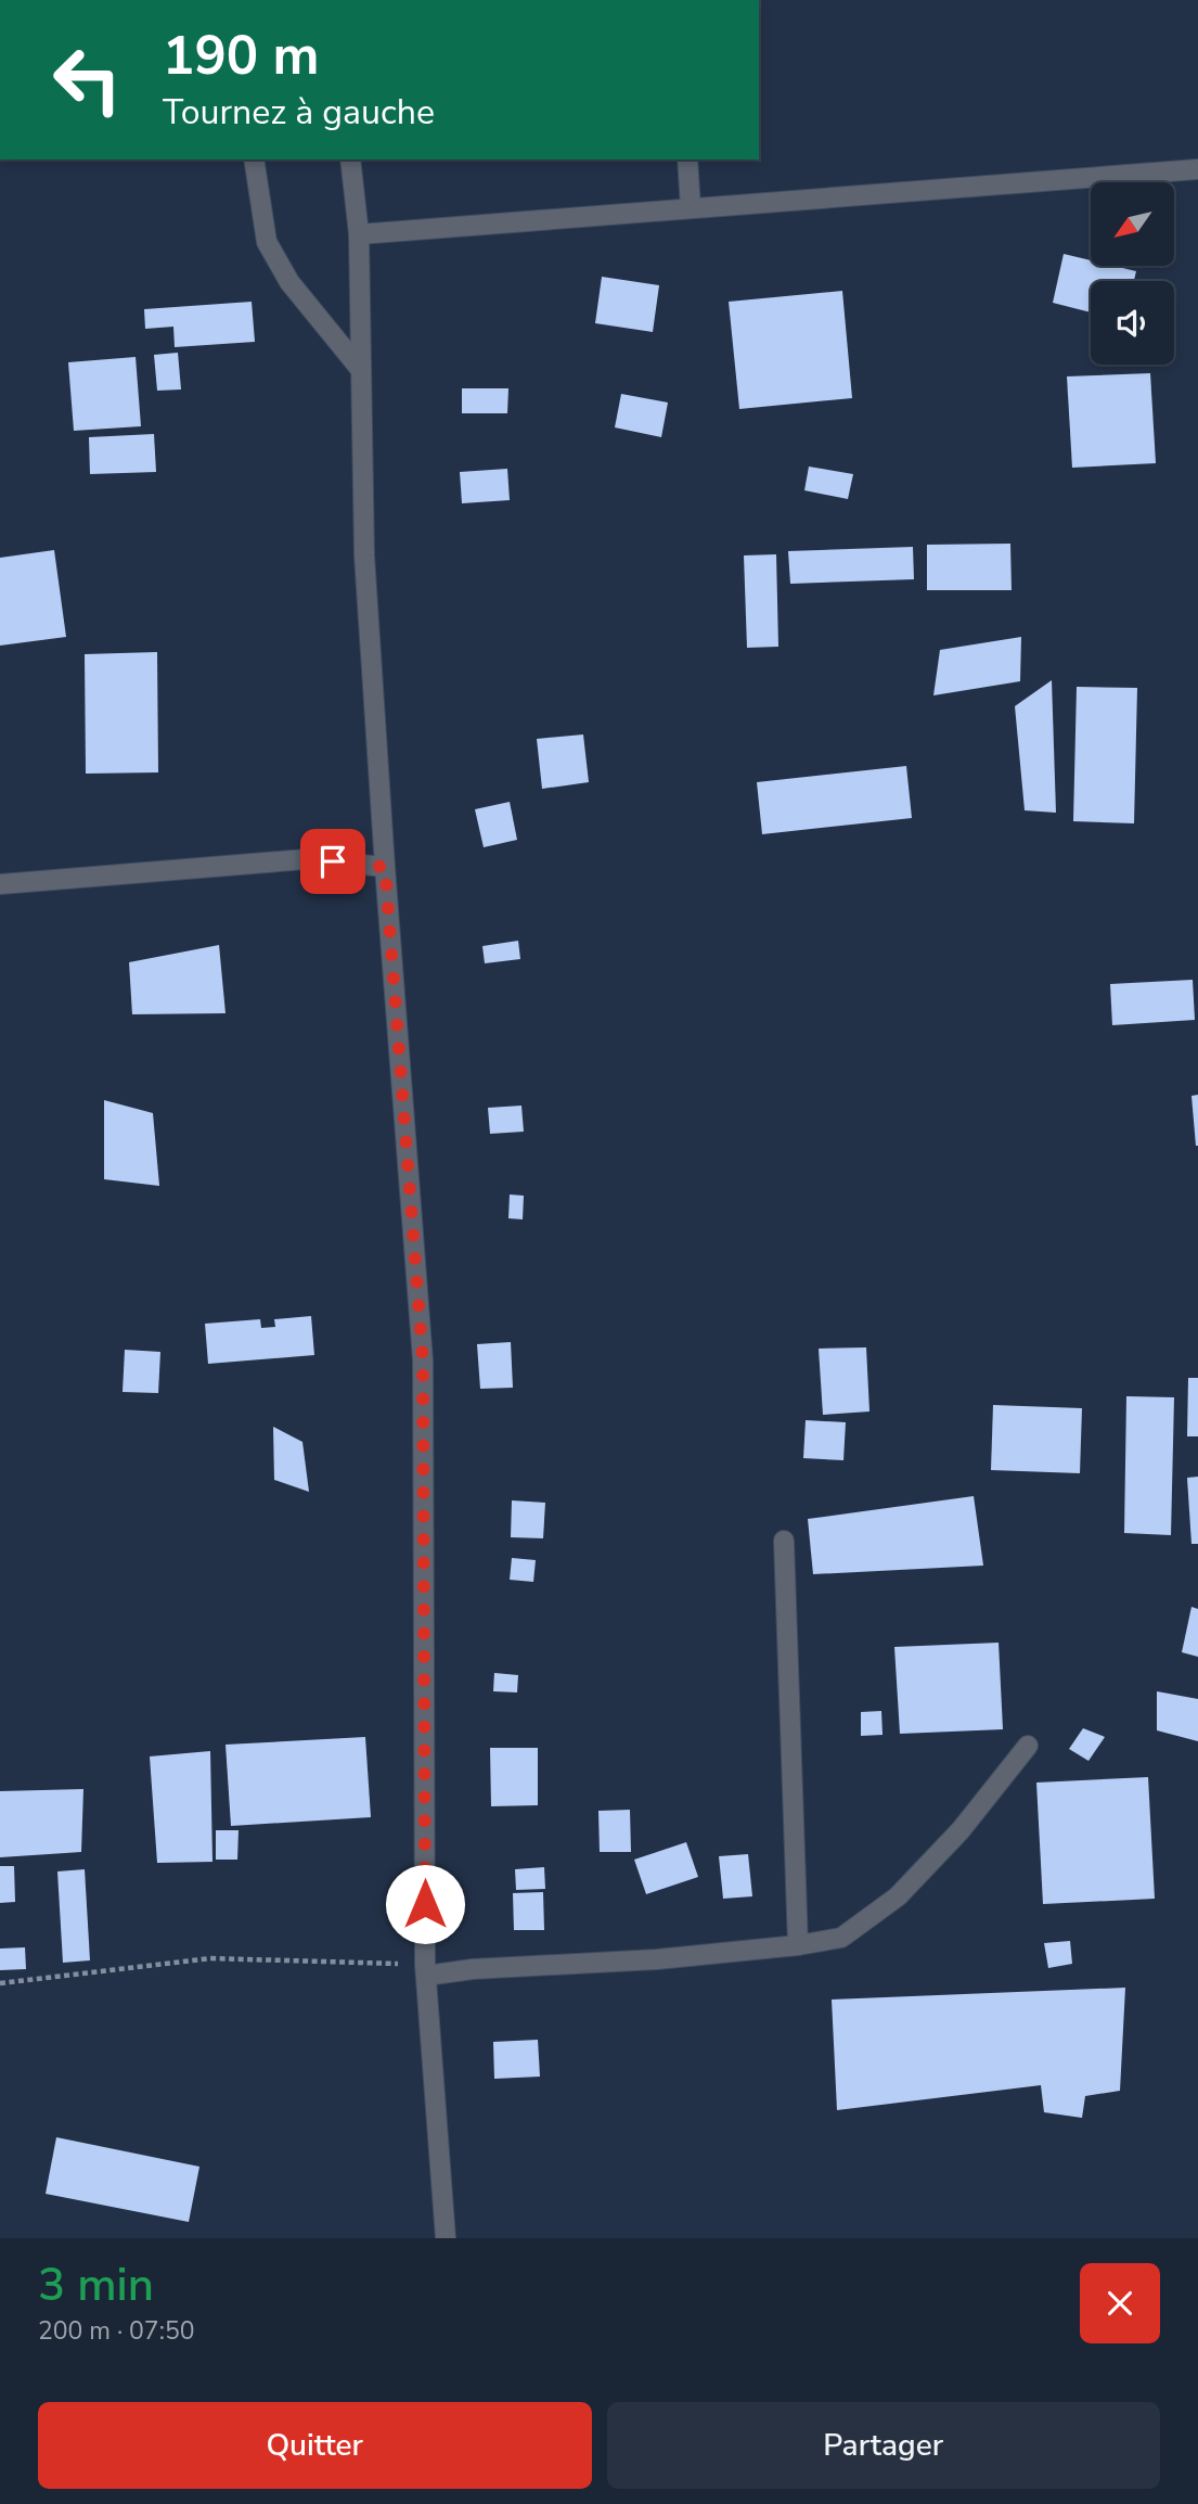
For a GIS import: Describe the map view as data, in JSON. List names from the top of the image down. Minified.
{"north":"bottom left","page":{"turn":["190 m","Tournez à gauche"],"heading":["3 min","200 m · 07:50"],"buttons":["Quitter","Partager"]}}
